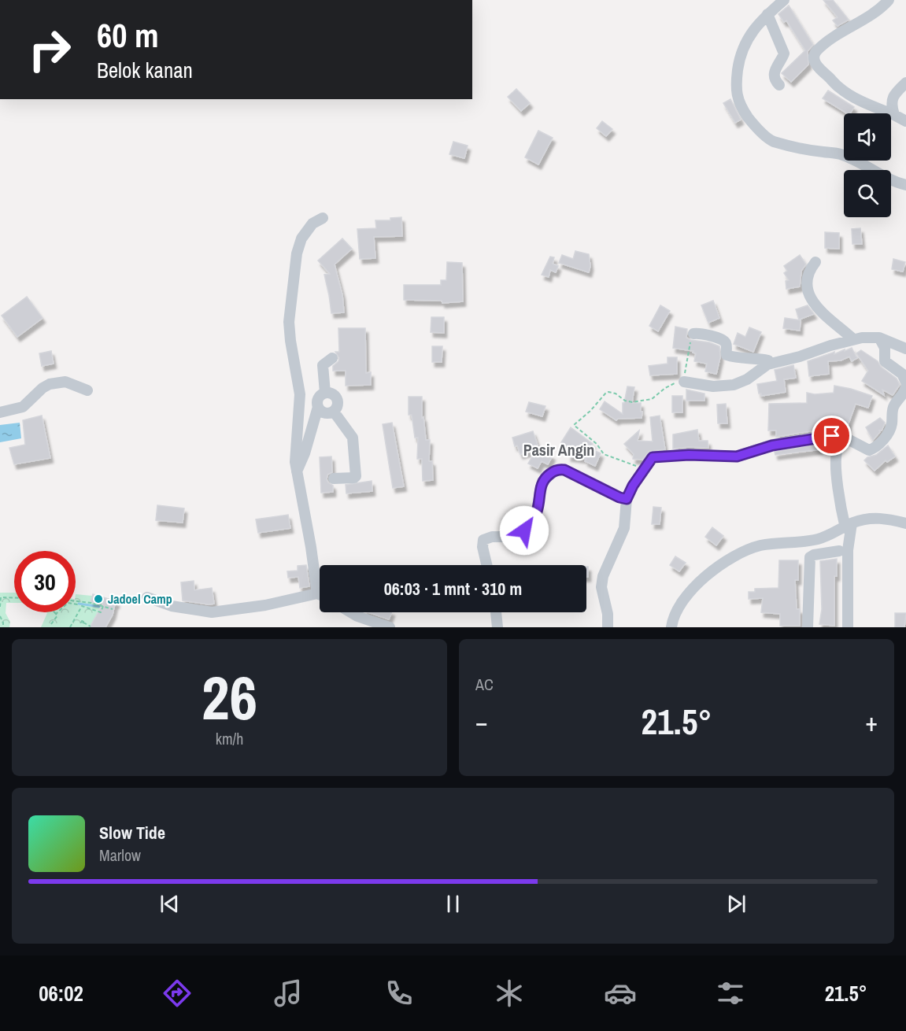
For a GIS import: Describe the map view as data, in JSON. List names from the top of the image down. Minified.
{"districts":["Pasir Angin"],"places":["Jadoel Camp"],"page":{"turn":["60 m","Belok kanan"],"limit":"30","trip":"06:03 · 1 mnt · 310 m","tile":[["26","km/h"],"AC"],"heat":["−","21.5°","+"],"song":["Slow Tide","Marlow"],"tabs":["06:02","21.5°"]}}
